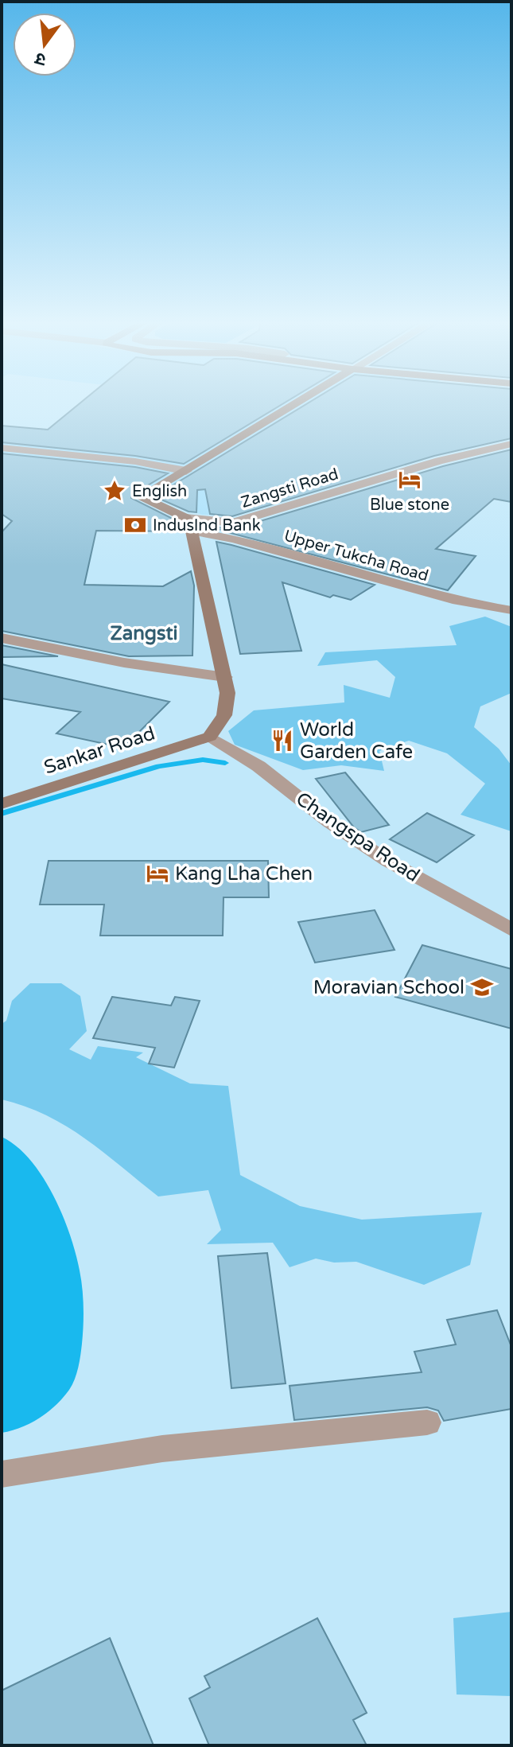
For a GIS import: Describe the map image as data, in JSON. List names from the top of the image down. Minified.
{"streets":{"main road":["Sankar Road"],"street":["Zangsti Road","Upper Tukcha Road","Changspa Road"]},"crossings":[["Zangsti Road","Upper Tukcha Road"],["Sankar Road","Changspa Road"]],"districts":["Zangsti"],"places":{"hotel":["Blue stone","Kang Lha Chen"],"place":["English"],"bank":["IndusInd Bank"],"restaurant":["World Garden Cafe"],"school or university":["Moravian School"]},"north":"bottom"}
